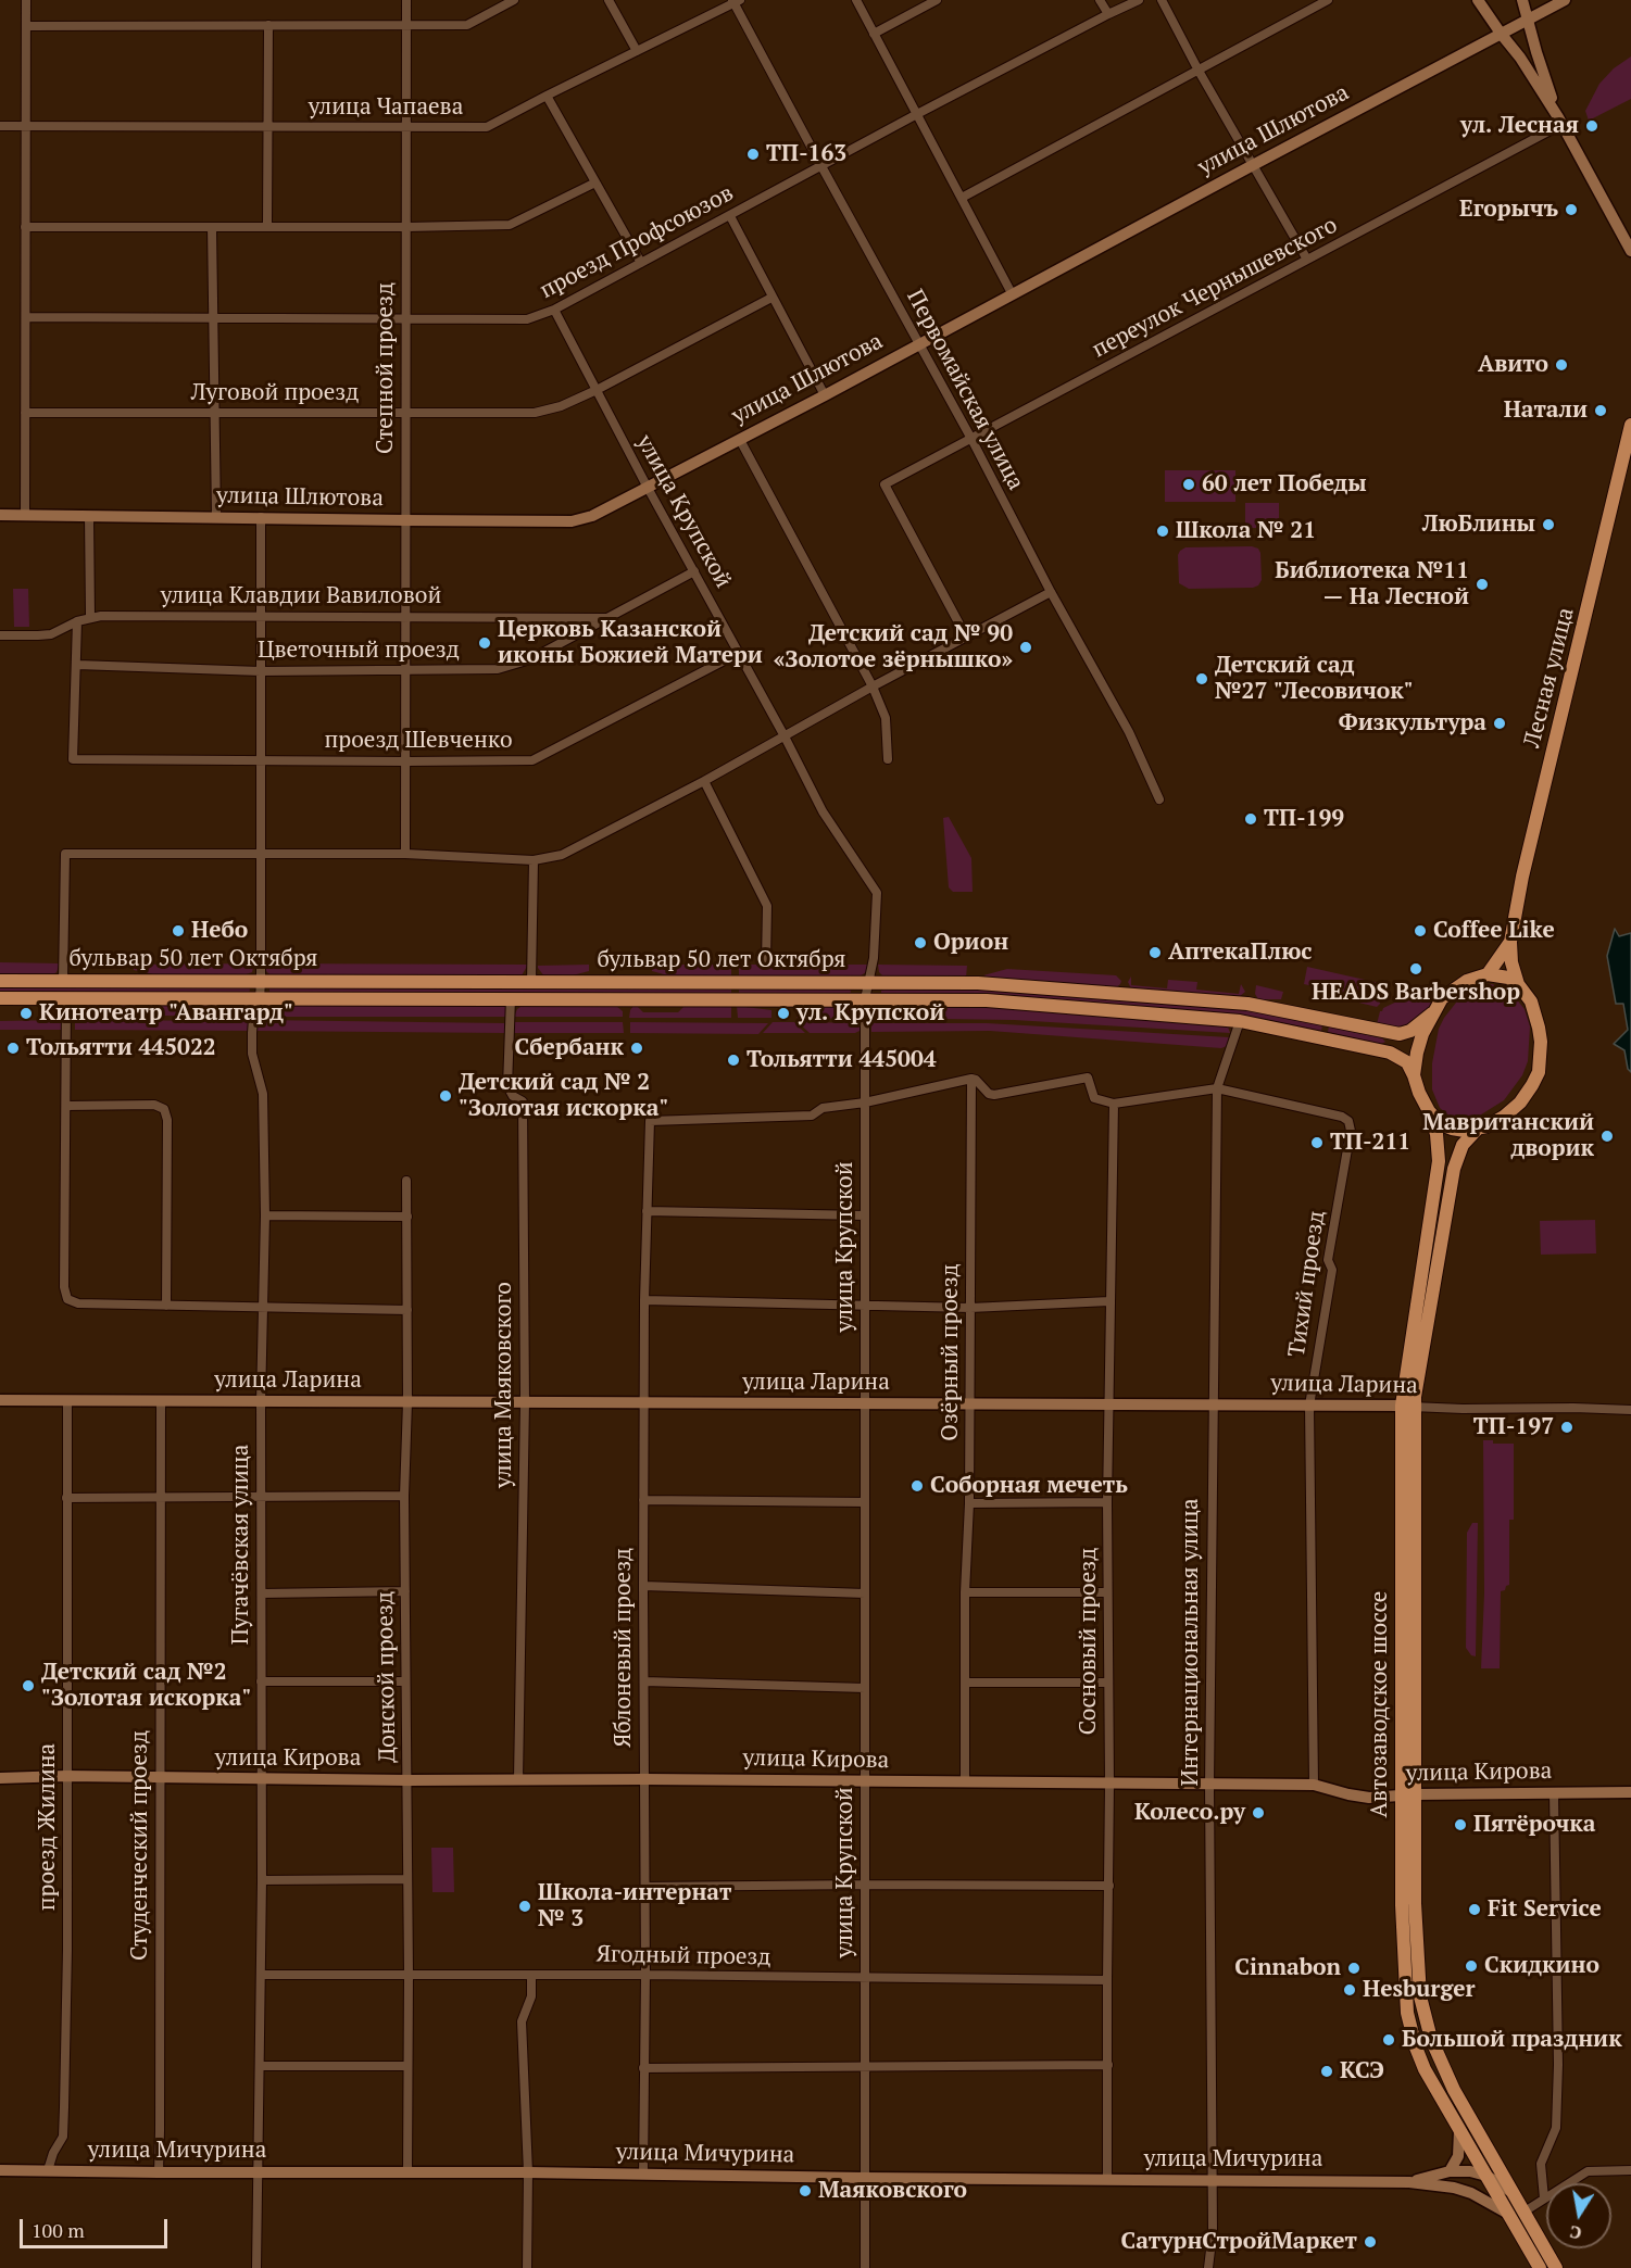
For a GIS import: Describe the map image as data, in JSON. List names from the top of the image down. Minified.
{"streets":{"main road":["улица Шлютова","Лесная улица","бульвар 50 лет Октября","улица Ларина","Автозаводское шоссе","улица Кирова","улица Мичурина"],"street":["улица Чапаева","проезд Профсоюзов","переулок Чернышевского","Степной проезд","Первомайская улица","Луговой проезд","улица Крупской","улица Клавдии Вавиловой","Цветочный проезд","проезд Шевченко","Тихий проезд","Озёрный проезд","улица Маяковского","Пугачёвская улица","Сосновый проезд","Интернациональная улица","Яблоневый проезд","Донской проезд","проезд Жилина","Студенческий проезд","Ягодный проезд"]},"crossings":[["улица Чапаева","Степной проезд"],["улица Чапаева","Первомайская улица"],["улица Шлютова","Степной проезд"],["улица Шлютова","Первомайская улица"],["улица Шлютова","улица Крупской"],["улица Шлютова","Пугачёвская улица"],["проезд Профсоюзов","Степной проезд"],["проезд Профсоюзов","Первомайская улица"],["проезд Профсоюзов","улица Крупской"],["переулок Чернышевского","Первомайская улица"],["Степной проезд","Луговой проезд"],["Степной проезд","улица Клавдии Вавиловой"],["Степной проезд","Цветочный проезд"],["Степной проезд","проезд Шевченко"],["Луговой проезд","улица Крупской"],["улица Крупской","Цветочный проезд"],["улица Крупской","проезд Шевченко"],["улица Крупской","бульвар 50 лет Октября"],["улица Крупской","улица Ларина"],["улица Крупской","Яблоневый проезд"],["улица Крупской","улица Кирова"],["улица Крупской","Ягодный проезд"],["улица Крупской","улица Мичурина"],["улица Клавдии Вавиловой","Цветочный проезд"],["улица Клавдии Вавиловой","Пугачёвская улица"],["Цветочный проезд","проезд Шевченко"],["Цветочный проезд","Пугачёвская улица"],["Лесная улица","бульвар 50 лет Октября"],["Лесная улица","Автозаводское шоссе"],["проезд Шевченко","Пугачёвская улица"],["бульвар 50 лет Октября","улица Маяковского"],["бульвар 50 лет Октября","Пугачёвская улица"],["бульвар 50 лет Октября","Интернациональная улица"],["бульвар 50 лет Октября","Автозаводское шоссе"],["Тихий проезд","улица Ларина"],["Тихий проезд","Интернациональная улица"],["Тихий проезд","улица Кирова"],["Озёрный проезд","улица Ларина"],["Озёрный проезд","улица Кирова"],["улица Ларина","улица Маяковского"],["улица Ларина","Пугачёвская улица"],["улица Ларина","Сосновый проезд"],["улица Ларина","Интернациональная улица"],["улица Ларина","Яблоневый проезд"],["улица Ларина","Донской проезд"],["улица Ларина","Автозаводское шоссе"],["улица Ларина","проезд Жилина"],["улица Ларина","Студенческий проезд"],["улица Маяковского","улица Кирова"],["Пугачёвская улица","улица Кирова"],["Пугачёвская улица","Ягодный проезд"],["Пугачёвская улица","улица Мичурина"],["Сосновый проезд","улица Кирова"],["Сосновый проезд","Ягодный проезд"],["Сосновый проезд","улица Мичурина"],["Интернациональная улица","улица Кирова"],["Интернациональная улица","улица Мичурина"],["Яблоневый проезд","улица Кирова"],["Яблоневый проезд","Ягодный проезд"],["Яблоневый проезд","улица Мичурина"],["Донской проезд","улица Кирова"],["Донской проезд","Ягодный проезд"],["Донской проезд","улица Мичурина"],["Автозаводское шоссе","улица Кирова"],["Автозаводское шоссе","улица Мичурина"],["улица Кирова","проезд Жилина"],["улица Кирова","Студенческий проезд"],["проезд Жилина","улица Мичурина"],["Студенческий проезд","улица Мичурина"]],"places":["ул. Лесная","ТП-163","Егорычъ","Авито","Натали","60 лет Победы","ЛюБлины","Школа № 21","Библиотека №11 — На Лесной","Церковь Казанской иконы Божией Матери","Детский сад № 90 «Золотое зёрнышко»","Детский сад №27 \"Лесовичок\"","Физкультура","ТП-199","Небо","Coffee Like","Орион","АптекаПлюс","HEADS Barbershop","Кинотеатр \"Авангард\"","ул. Крупской","Тольятти 445022","Сбербанк","Тольятти 445004","Детский сад № 2 \"Золотая искорка\"","Мавританский дворик","ТП-211","ТП-197","Cоборная мечеть","Детский сад №2 \"Золотая искорка\"","Колесо.ру","Пятёрочка","Школа-интернат № 3","Fit Service","Скидкино","Cinnabon","Hesburger","Большой праздник","КСЭ","Маяковского","СатурнСтройМаркет"],"scale_bar":"100 m","north":"bottom"}
